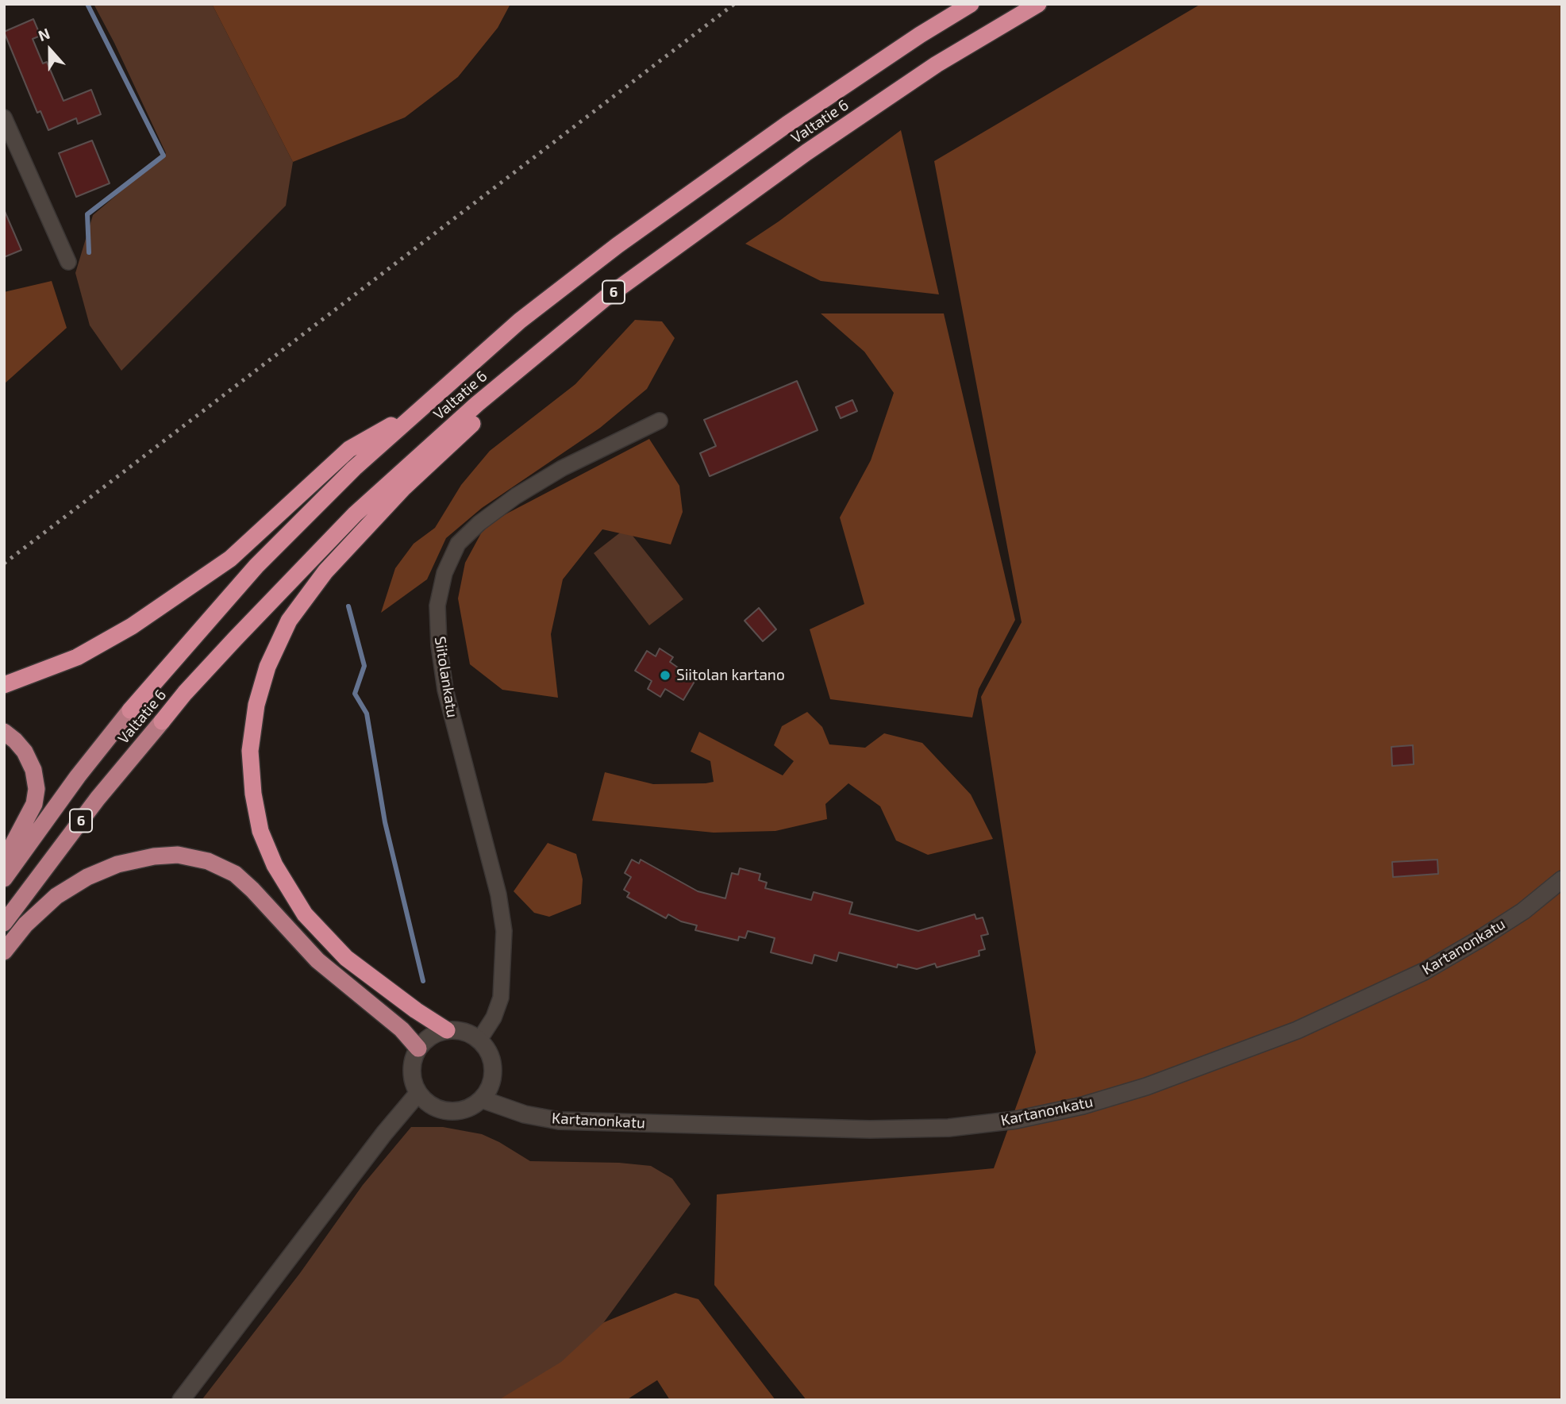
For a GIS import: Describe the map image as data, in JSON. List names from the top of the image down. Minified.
{"streets":{"highway":["Valtatie 6","6"],"main road":["Kartanonkatu"],"street":["Siitolankatu"]},"crossings":[["Siitolankatu","Kartanonkatu"]],"places":["Siitolan kartano"],"north":"top"}
